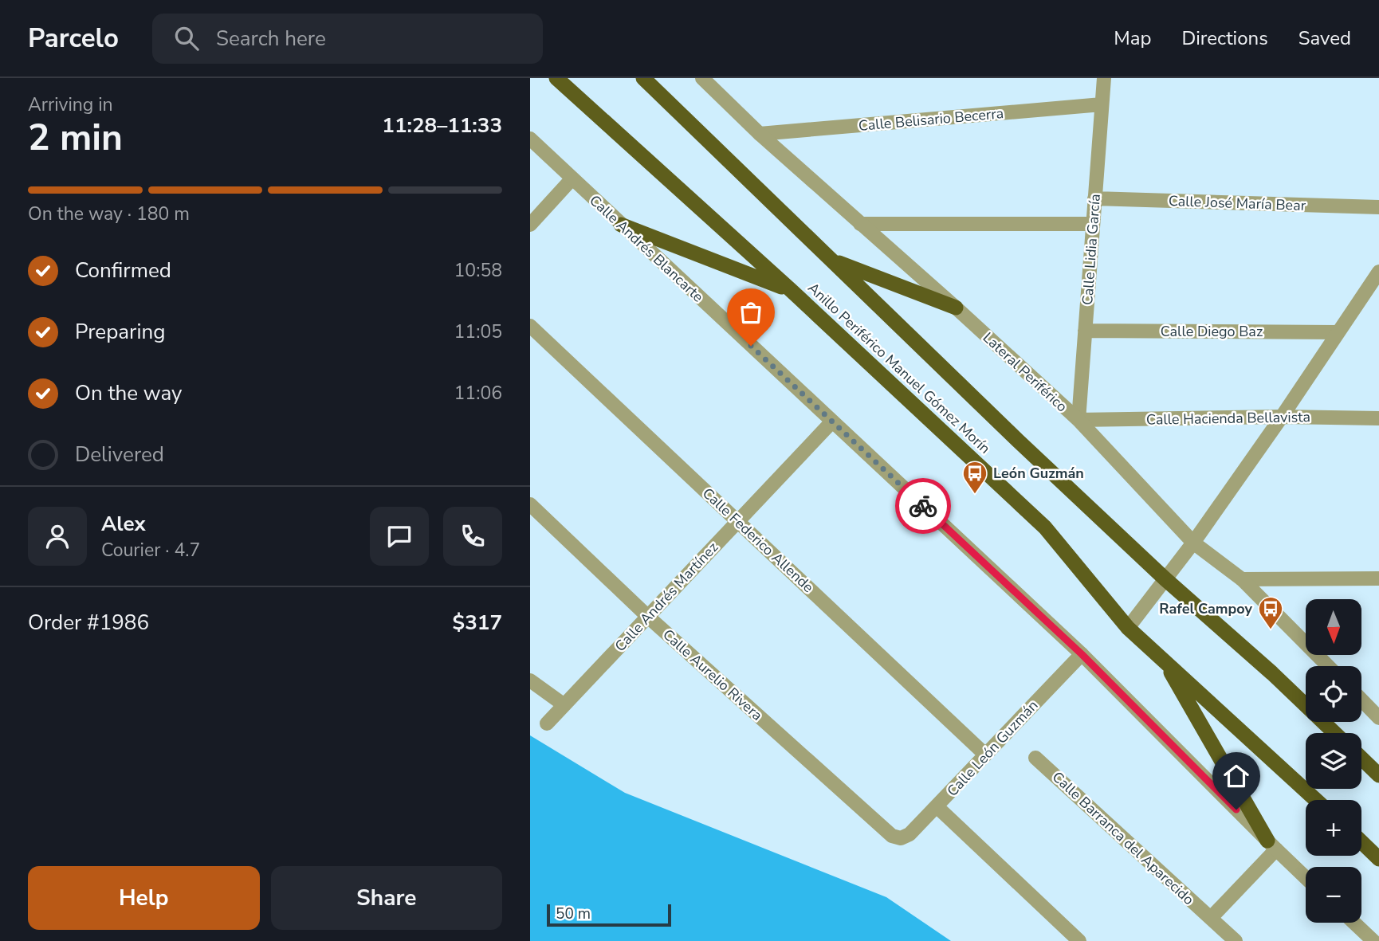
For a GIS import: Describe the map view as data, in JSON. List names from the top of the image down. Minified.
{"streets":{"highway":["Anillo Periférico Manuel Gómez Morín"],"street":["Calle Belisario Becerra","Calle José María Bear","Calle Andrés Blancarte","Calle Lidia García","Calle Diego Baz","Lateral Periférico","Calle Hacienda Bellavista","Calle Federico Allende","Calle Andrés Martínez","Calle Aurelio Rivera","Calle León Guzmán","Calle Barranca del Aparecido"]},"crossings":[["Calle Belisario Becerra","Calle Lidia García"],["Calle Belisario Becerra","Lateral Periférico"],["Calle José María Bear","Calle Lidia García"],["Calle Andrés Blancarte","Calle Andrés Martínez"],["Calle Andrés Blancarte","Calle León Guzmán"],["Calle Lidia García","Calle Diego Baz"],["Calle Lidia García","Lateral Periférico"],["Calle Lidia García","Calle Hacienda Bellavista"],["Lateral Periférico","Calle Hacienda Bellavista"],["Calle Federico Allende","Calle Andrés Martínez"],["Calle Federico Allende","Calle León Guzmán"],["Calle Andrés Martínez","Calle Aurelio Rivera"],["Calle Aurelio Rivera","Calle León Guzmán"]],"places":{"bus stop":["León Guzmán","Rafel Campoy"]},"scale_bar":"50 m","north":"bottom","page":{"header":"Parcelo","search":"Search here","nav":["Map","Directions","Saved"],"heading":["2 min","Arriving in","11:28–11:33"],"panel":["Alex","Courier · 4.7","Order #1986","$317"],"bar":"On the way · 180 m","list":[["Confirmed","10:58"],["Preparing","11:05"],["On the way","11:06"],"Delivered"],"map_buttons":["+","−"],"buttons":["Help","Share"],"scale":"50 m"}}
